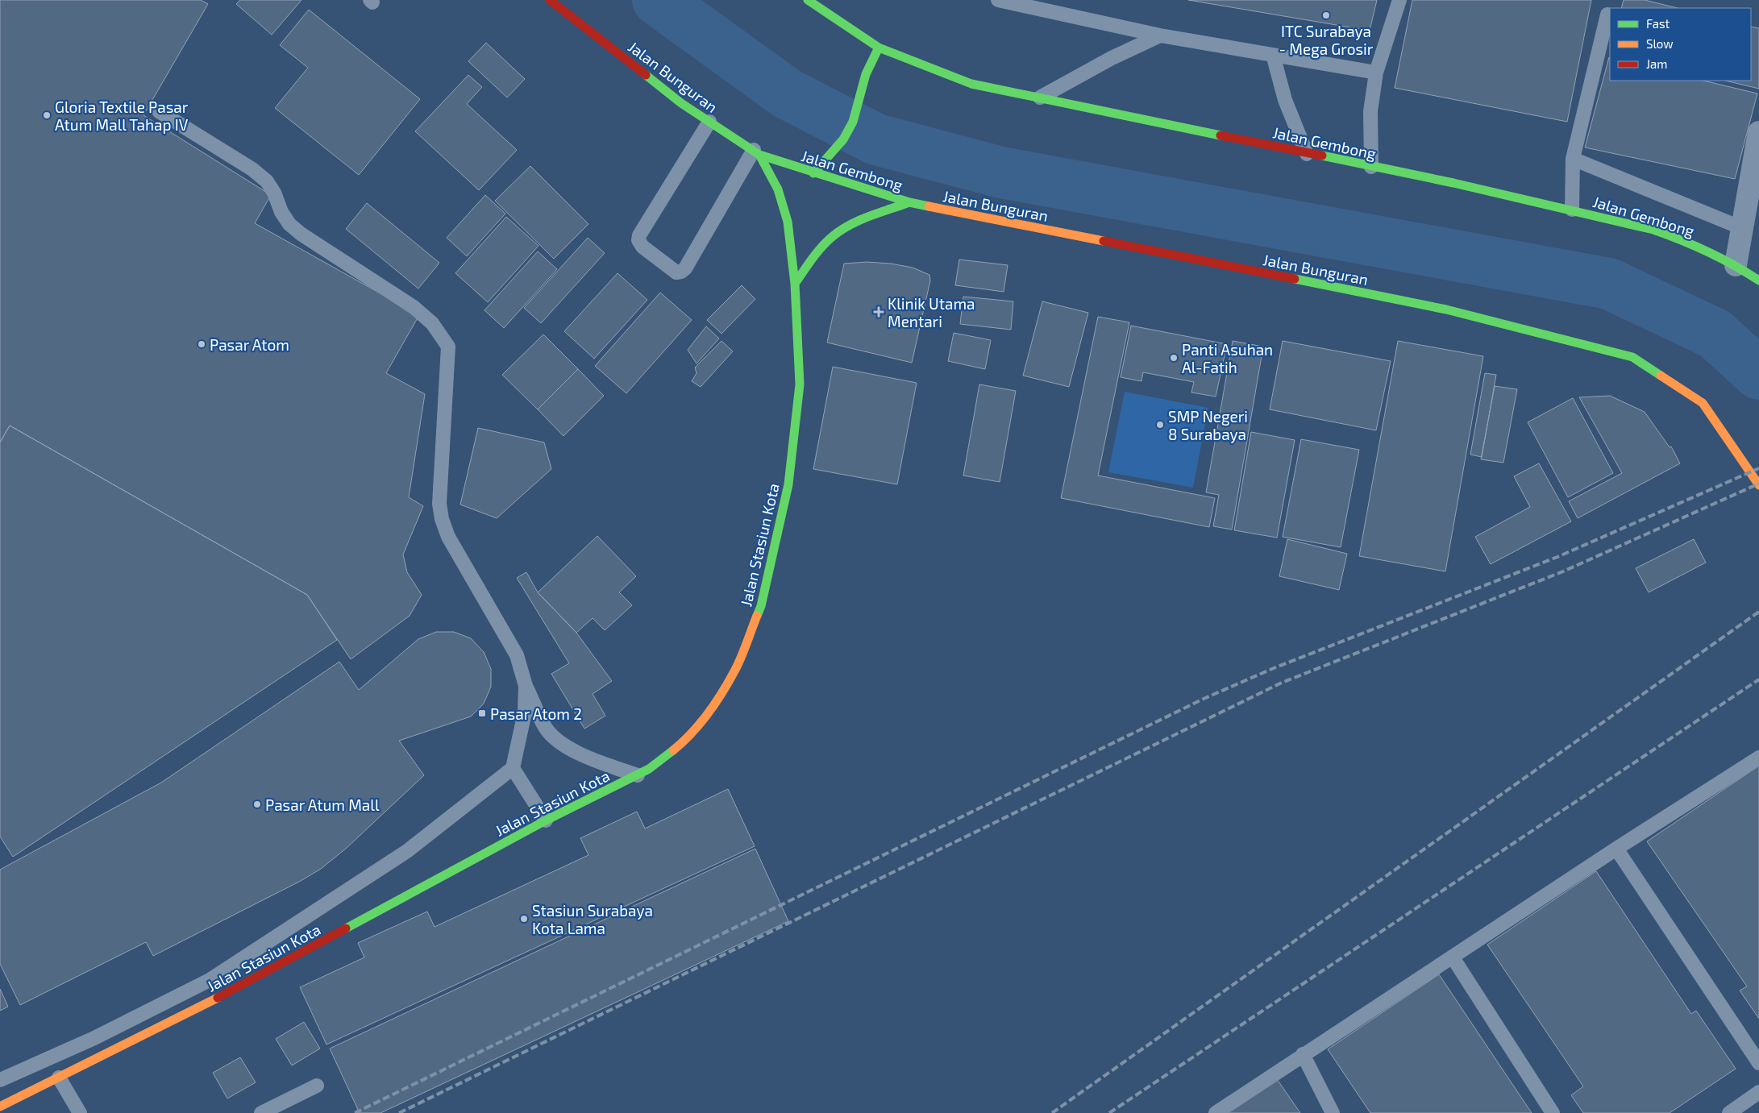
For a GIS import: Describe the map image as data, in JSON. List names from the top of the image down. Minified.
{"streets":{"main road":["Jalan Bunguran","Jalan Gembong","Jalan Stasiun Kota"]},"crossings":[["Jalan Bunguran","Jalan Gembong"],["Jalan Bunguran","Jalan Stasiun Kota"]],"places":{"other":["ITC Surabaya - Mega Grosir","Gloria Textile Pasar Atum Mall Tahap IV","Pasar Atom","Panti Asuhan Al-Fatih","SMP Negeri 8 Surabaya","Pasar Atum Mall","Stasiun Surabaya Kota Lama"],"health":["Klinik Utama Mentari"],"transit":["Pasar Atom 2"]},"legend":["Fast","Slow","Jam"]}
